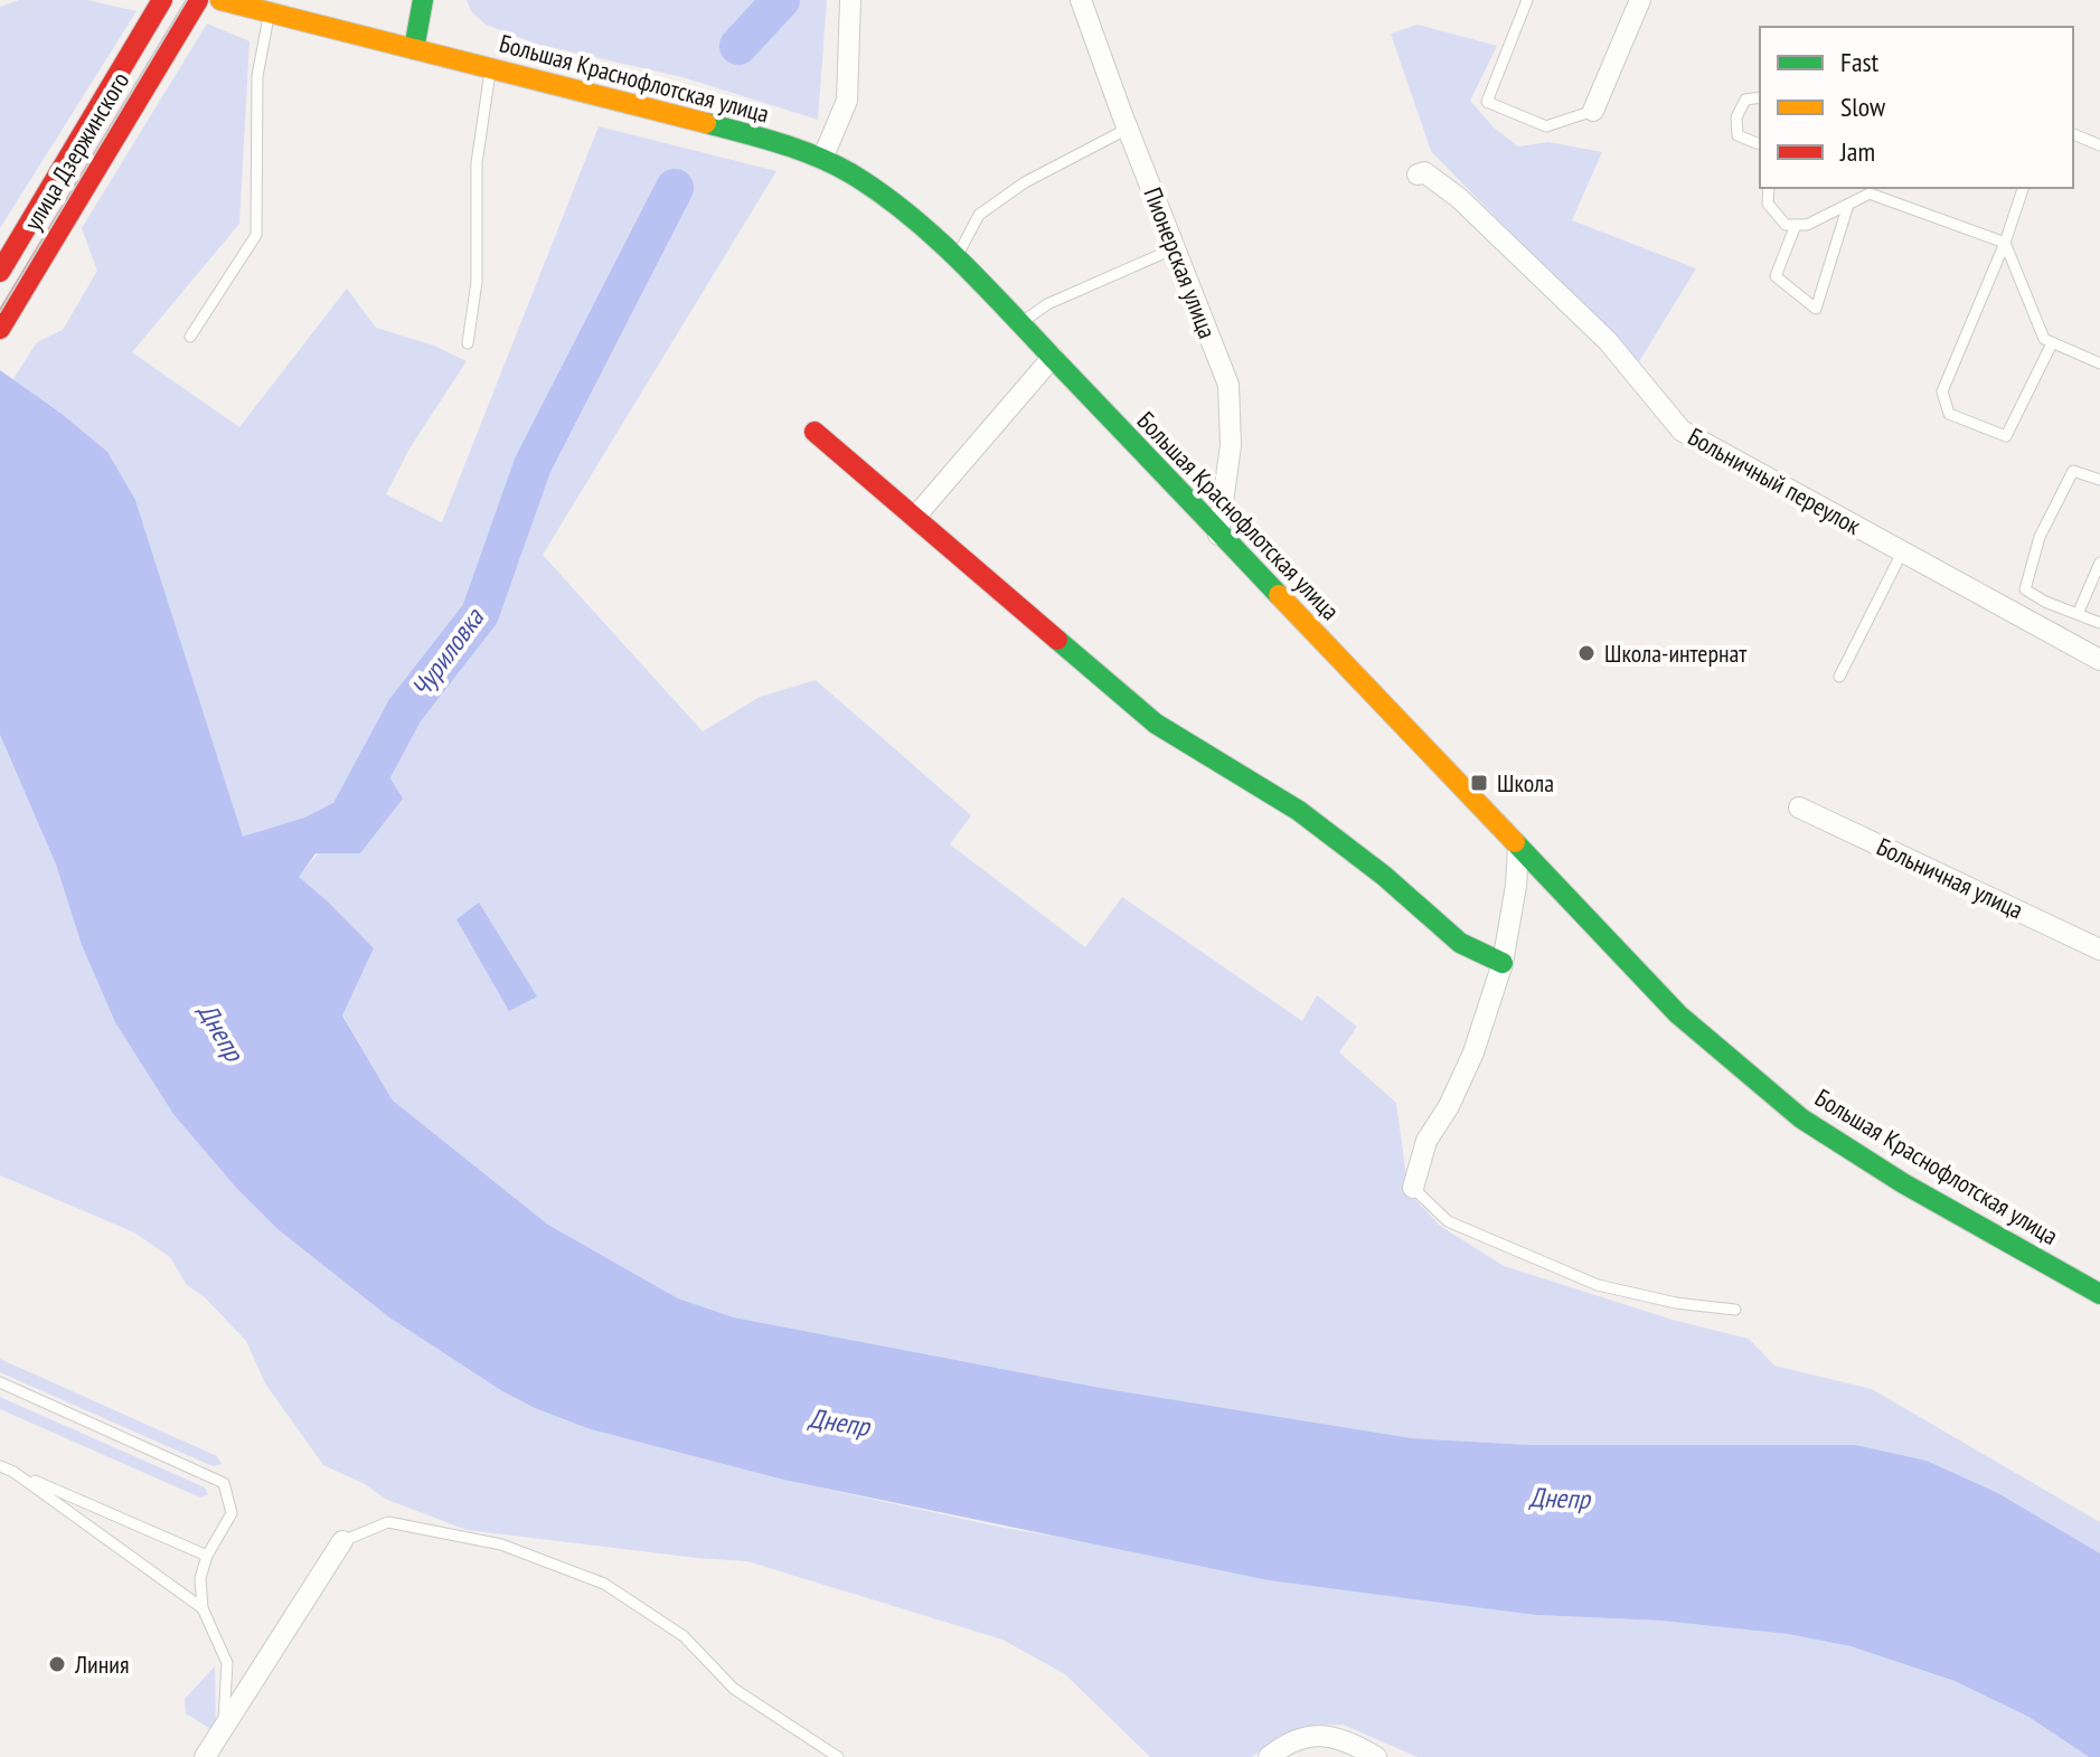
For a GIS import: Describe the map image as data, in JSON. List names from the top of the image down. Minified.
{"streets":{"main road":["Большая Краснофлотская улица","улица Дзержинского"],"street":["Пионерская улица","Больничный переулок","Больничная улица"]},"crossings":[["Большая Краснофлотская улица","Пионерская улица"]],"water":["Чуриловка","Днепр"],"places":{"other":["Школа-интернат","Линия"],"transit":["Школа"]},"legend":["Fast","Slow","Jam"]}
